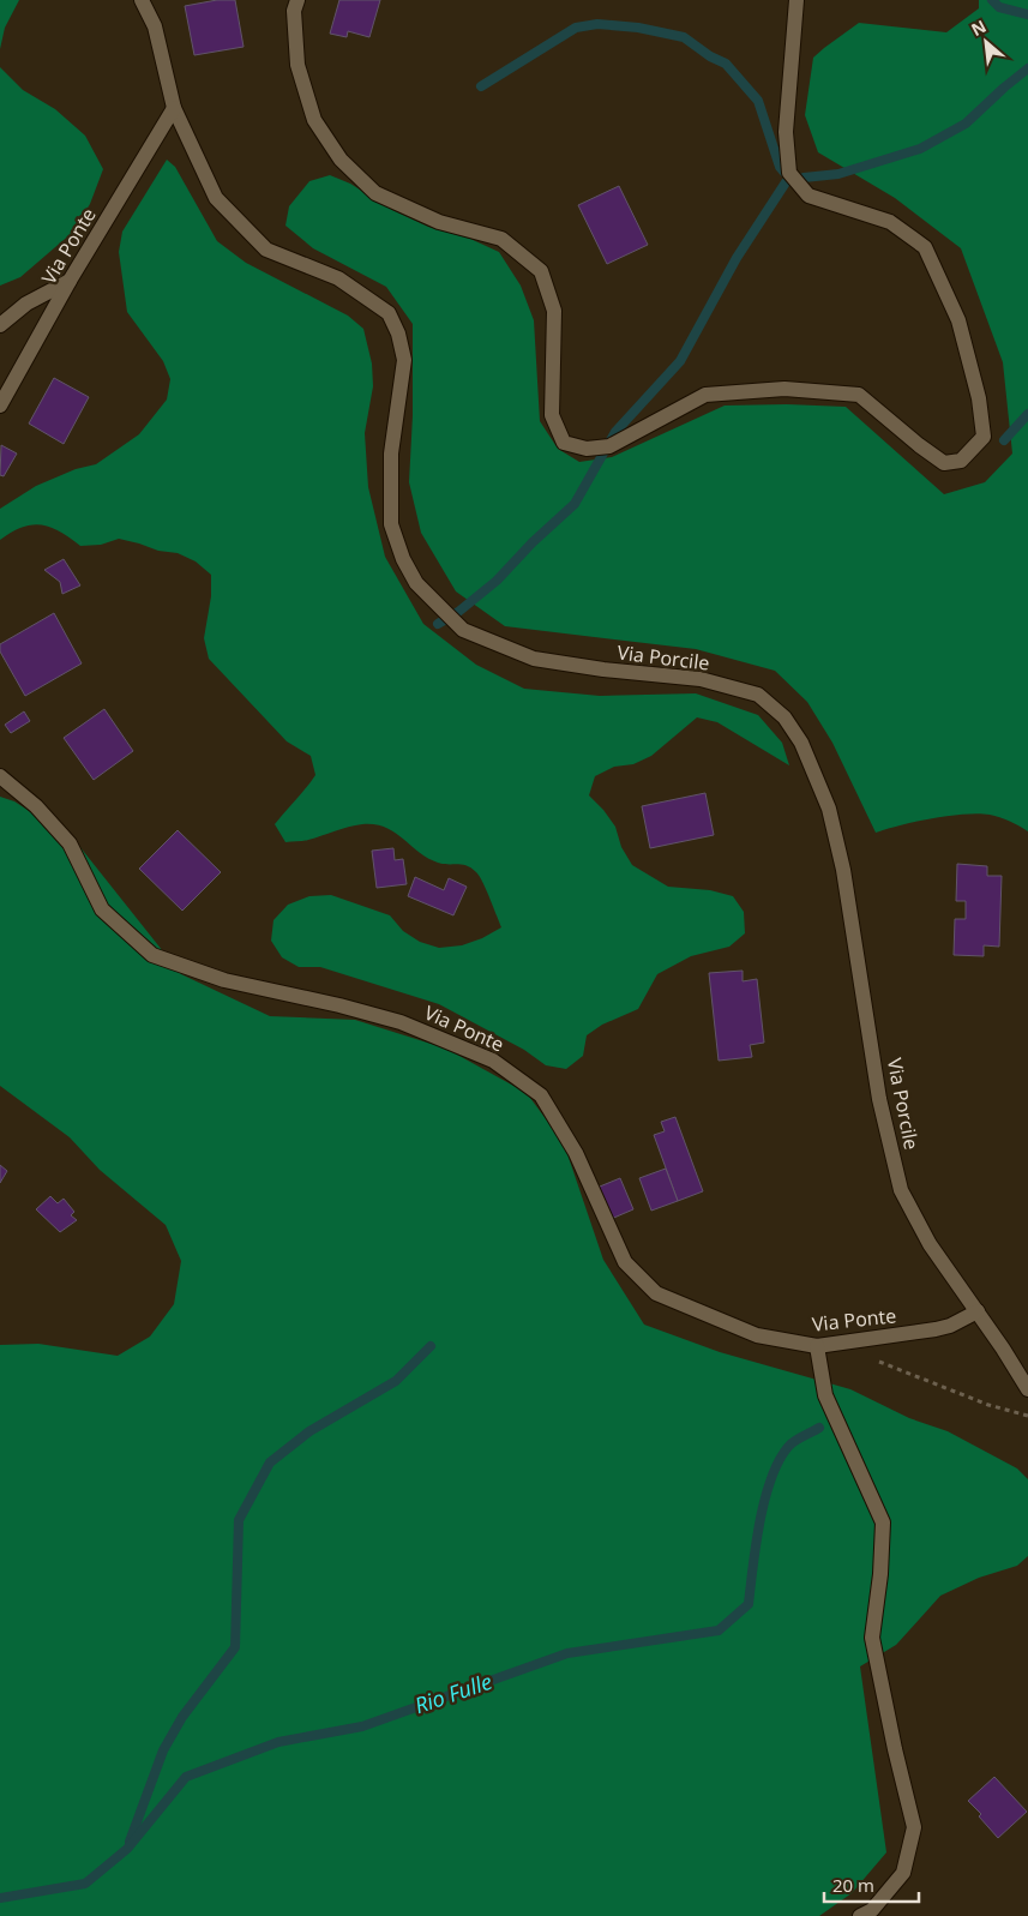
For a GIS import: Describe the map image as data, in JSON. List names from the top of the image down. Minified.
{"streets":{"street":["Via Ponte","Via Porcile"]},"crossings":[["Via Ponte","Via Porcile"]],"water":["Rio Fulle"],"scale_bar":"20 m","north":"top left"}
